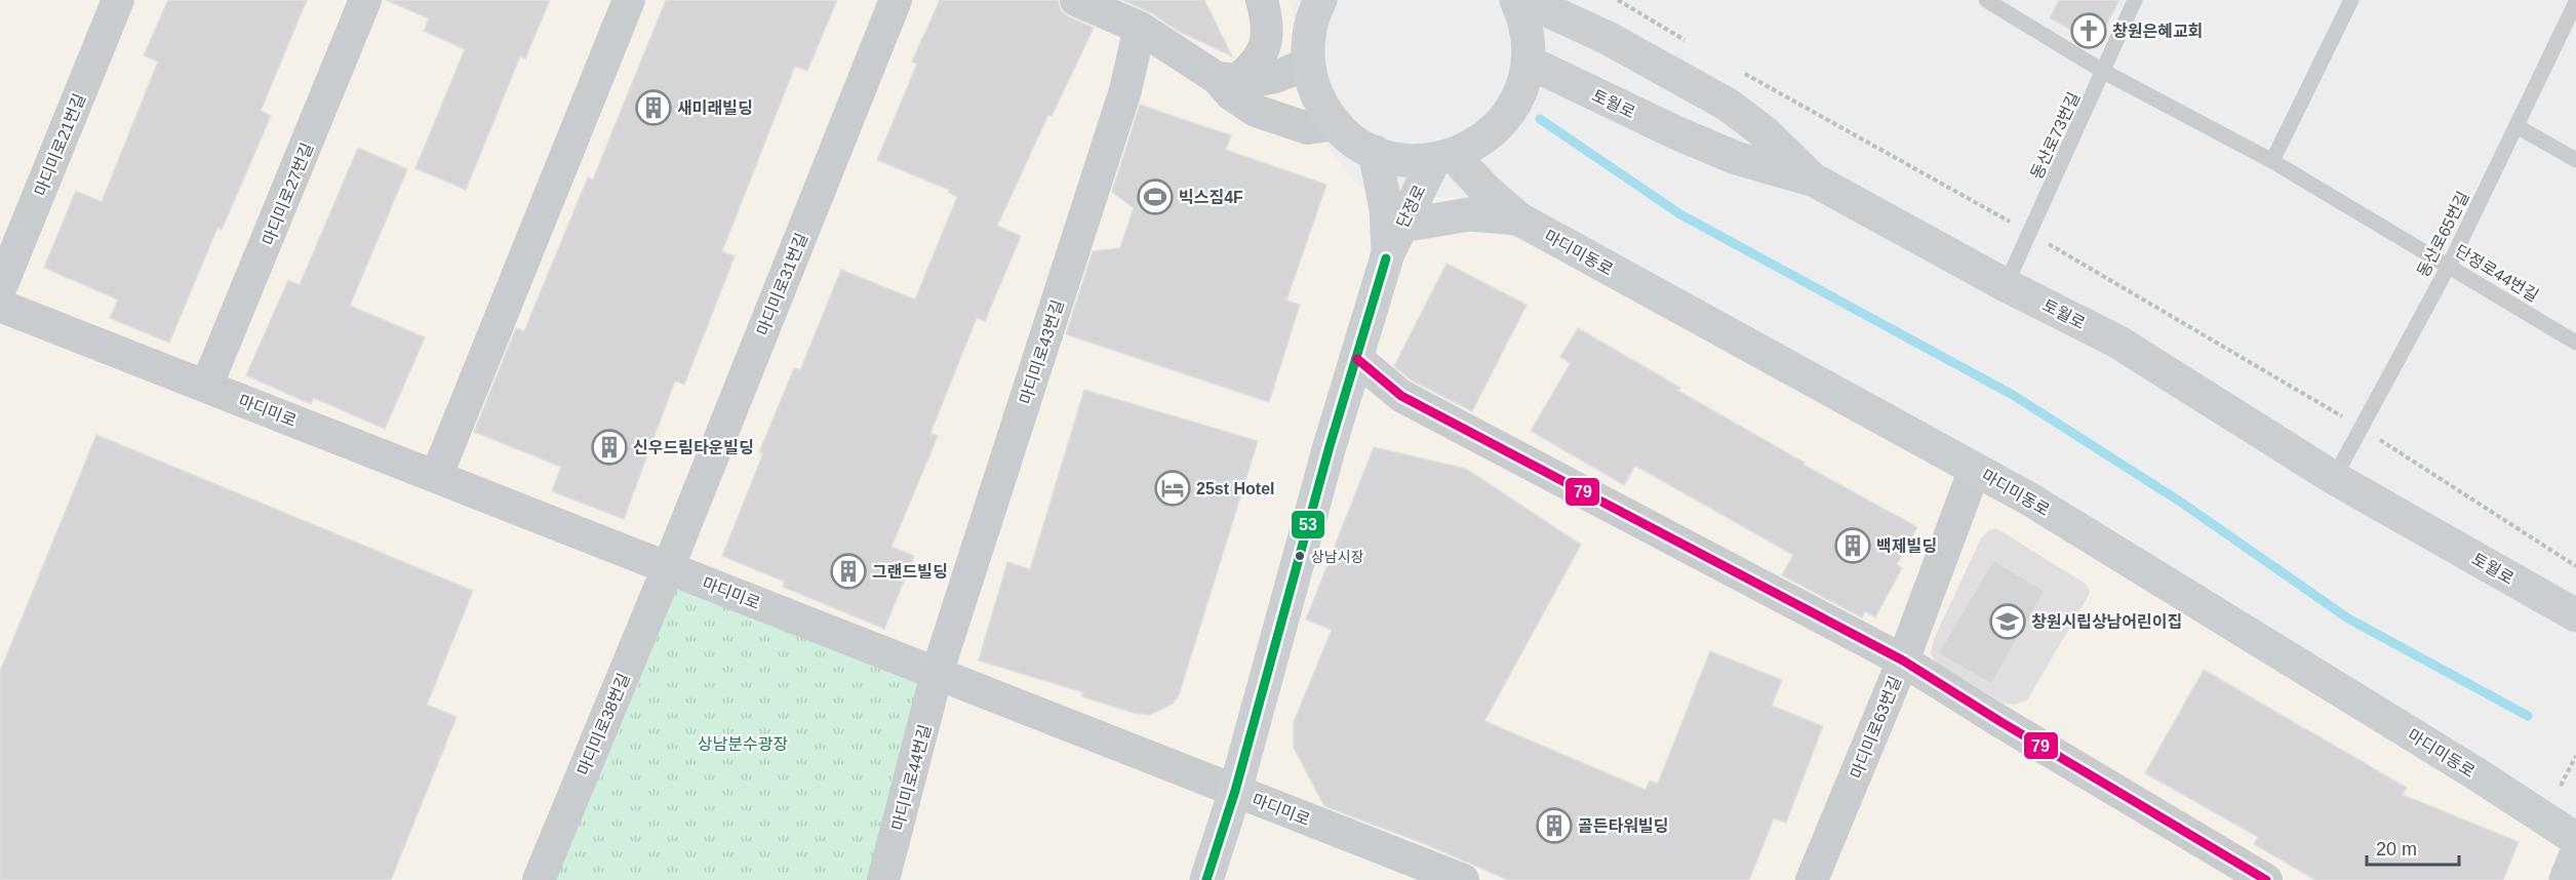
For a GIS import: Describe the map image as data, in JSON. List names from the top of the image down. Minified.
{"streets":{"street":["토월로","마디미로21번길","마디미로27번길","단정로","마디미동로","마디미로31번길","마디미로43번길","마디미로","마디미로38번길","마디미로63번길","마디미로44번길"],"lane":["동산로73번길","동산로65번길","단정로44번길"]},"crossings":[["토월로","동산로73번길"],["토월로","동산로65번길"],["동산로73번길","단정로44번길"],["마디미로27번길","마디미로"],["단정로","마디미동로"],["단정로","마디미로"],["동산로65번길","단정로44번길"],["마디미동로","마디미로63번길"],["마디미로31번길","마디미로"],["마디미로31번길","마디미로38번길"],["마디미로43번길","마디미로"],["마디미로43번길","마디미로44번길"],["마디미로","마디미로38번길"],["마디미로","마디미로44번길"]],"parks":["상남분수광장"],"places":{"church":["창원은혜교회"],"building":["새미래빌딩","신우드림타운빌딩","백제빌딩","그랜드빌딩","골든타워빌딩"],"sports":["빅스짐4F"],"hotel":["25st Hotel"],"other":["상남시장"],"school or university":["창원시립상남어린이집"]},"lines":["transit line 53","transit line 79"],"scale_bar":"20 m"}
